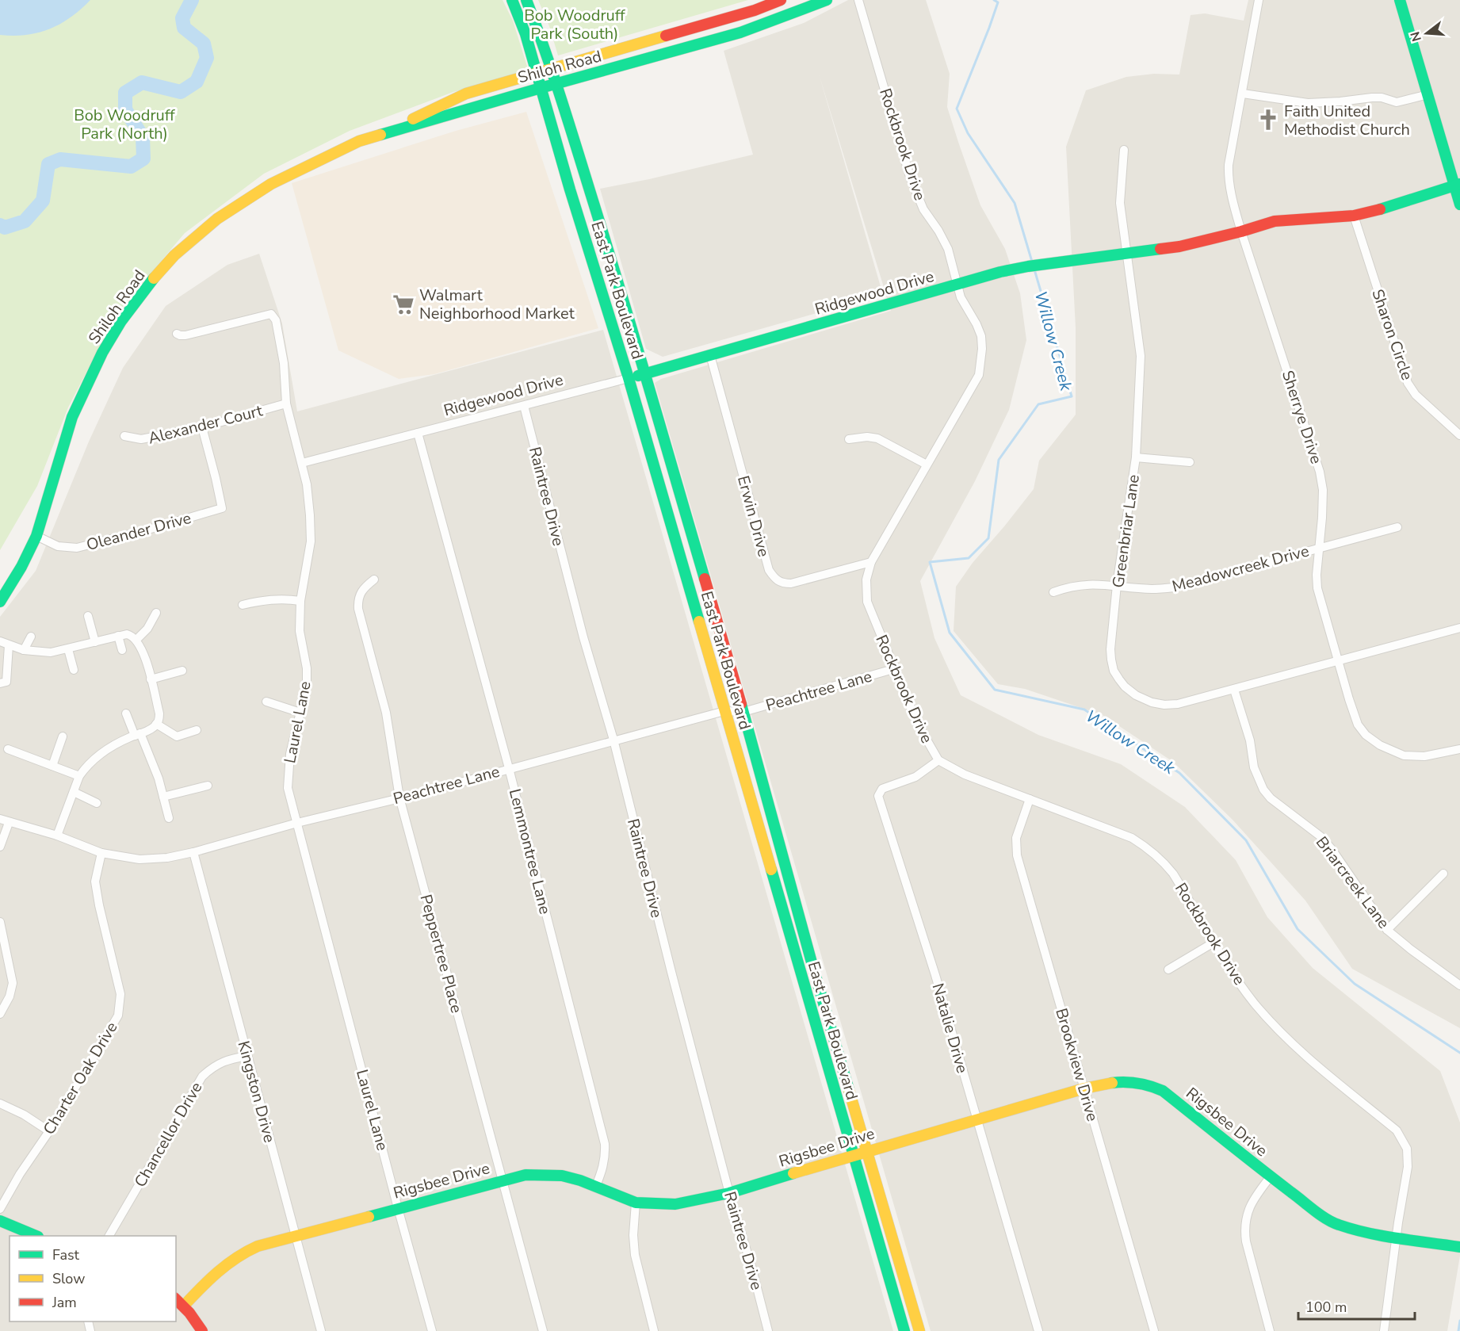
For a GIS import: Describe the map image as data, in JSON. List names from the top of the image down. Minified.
{"streets":{"main road":["Shiloh Road","East Park Boulevard","Ridgewood Drive","Rigsbee Drive"],"street":["Rockbrook Drive","Sharon Circle","Sherrye Drive","Alexander Court","Raintree Drive","Erwin Drive","Oleander Drive","Greenbriar Lane","Meadowcreek Drive","Peachtree Lane","Laurel Lane","Lemmontree Lane","Briarcreek Lane","Peppertree Place","Natalie Drive","Brookview Drive","Charter Oak Drive","Kingston Drive","Chancellor Drive"]},"crossings":[["Shiloh Road","East Park Boulevard"],["Shiloh Road","Oleander Drive"],["Rockbrook Drive","Ridgewood Drive"],["Rockbrook Drive","Erwin Drive"],["Rockbrook Drive","Peachtree Lane"],["Rockbrook Drive","Natalie Drive"],["Rockbrook Drive","Brookview Drive"],["Rockbrook Drive","Rigsbee Drive"],["East Park Boulevard","Ridgewood Drive"],["East Park Boulevard","Peachtree Lane"],["East Park Boulevard","Rigsbee Drive"],["Ridgewood Drive","Sharon Circle"],["Ridgewood Drive","Sherrye Drive"],["Ridgewood Drive","Raintree Drive"],["Ridgewood Drive","Erwin Drive"],["Ridgewood Drive","Greenbriar Lane"],["Ridgewood Drive","Laurel Lane"],["Ridgewood Drive","Lemmontree Lane"],["Sherrye Drive","Greenbriar Lane"],["Sherrye Drive","Meadowcreek Drive"],["Alexander Court","Oleander Drive"],["Alexander Court","Laurel Lane"],["Raintree Drive","Peachtree Lane"],["Raintree Drive","Rigsbee Drive"],["Greenbriar Lane","Meadowcreek Drive"],["Greenbriar Lane","Briarcreek Lane"],["Peachtree Lane","Laurel Lane"],["Peachtree Lane","Lemmontree Lane"],["Peachtree Lane","Peppertree Place"],["Peachtree Lane","Charter Oak Drive"],["Peachtree Lane","Kingston Drive"],["Laurel Lane","Rigsbee Drive"],["Lemmontree Lane","Rigsbee Drive"],["Peppertree Place","Rigsbee Drive"],["Natalie Drive","Rigsbee Drive"],["Brookview Drive","Rigsbee Drive"],["Kingston Drive","Rigsbee Drive"],["Kingston Drive","Chancellor Drive"]],"water":["Willow Creek"],"parks":["Bob Woodruff Park (South)","Bob Woodruff Park (North)"],"places":{"church":["Faith United Methodist Church"],"supermarket":["Walmart Neighborhood Market"]},"legend":["Fast","Slow","Jam"],"scale_bar":"100 m","north":"left"}
